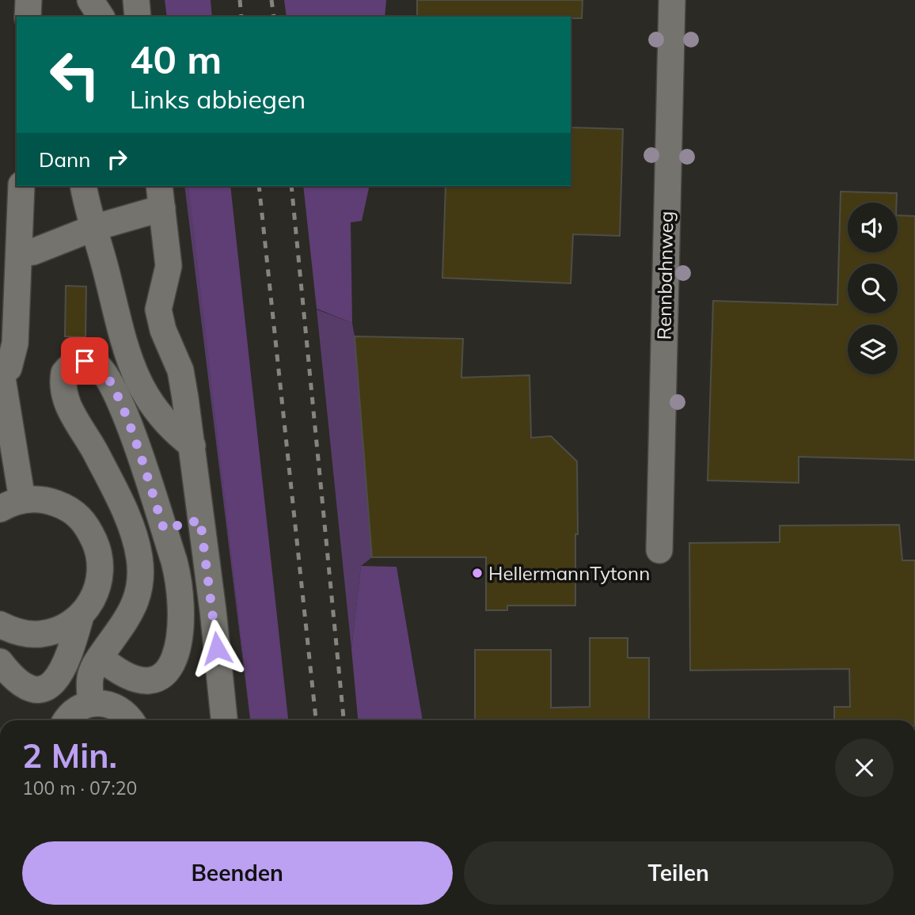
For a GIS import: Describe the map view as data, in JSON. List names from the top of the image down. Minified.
{"streets":{"street":["Rennbahnweg"]},"places":["HellermannTytonn"],"page":{"turn":["40 m","Links abbiegen"],"then":"Dann","heading":["2 Min.","100 m · 07:20"],"buttons":["Beenden","Teilen"]}}
